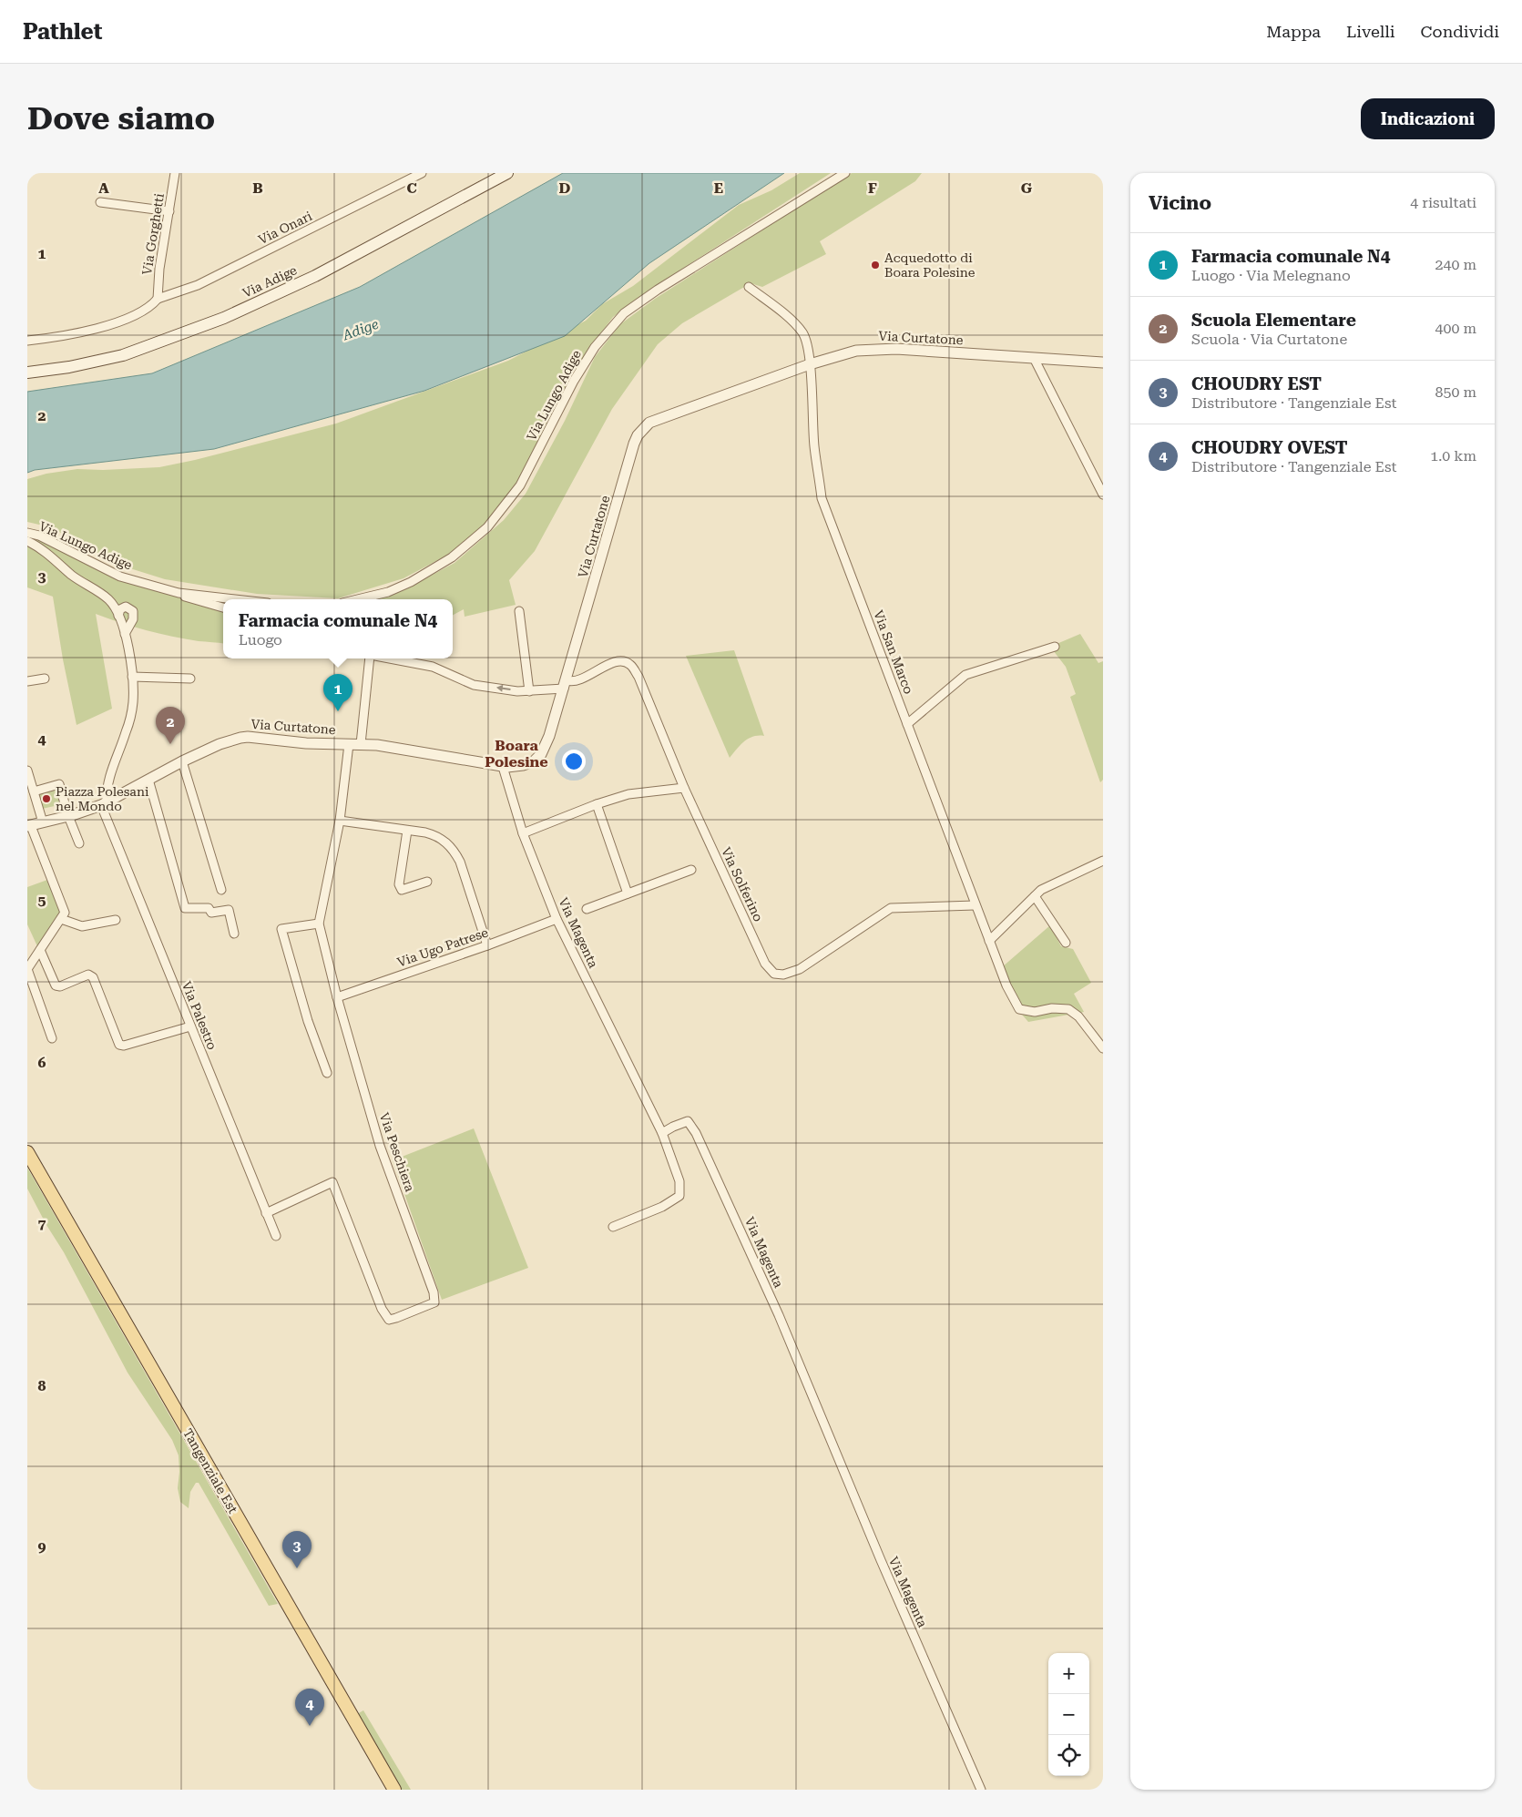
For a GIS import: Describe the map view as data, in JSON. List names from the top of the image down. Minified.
{"streets":{"main road":["Via Adige","Tangenziale Est"],"street":["Via Onari","Via Gorghetti","Via Curtatone","Via Lungo Adige","Via San Marco","Via Solferino","Via Magenta","Via Ugo Patrese","Via Palestro","Via Peschiera"]},"crossings":[["Via Onari","Via Gorghetti"],["Via Curtatone","Via San Marco"],["Via Curtatone","Via Solferino"],["Via Curtatone","Via Magenta"],["Via Curtatone","Via Palestro"],["Via Curtatone","Via Peschiera"],["Via San Marco","Via Solferino"],["Via Magenta","Via Ugo Patrese"],["Via Ugo Patrese","Via Peschiera"],["Via Palestro","Via Peschiera"]],"districts":["Boara Polesine"],"water":["Adige"],"places":["Acquedotto di Boara Polesine","Piazza Polesani nel Mondo"],"page":{"header":"Pathlet","nav":["Mappa","Livelli","Condividi"],"buttons":"Indicazioni","title":"Dove siamo","heading":["Vicino","4 risultati"],"list":[{"mark":"1","name":"Farmacia comunale N4","note":"Luogo · Via Melegnano","value":"240 m"},{"mark":"2","name":"Scuola Elementare","note":"Scuola · Via Curtatone","value":"400 m"},{"mark":"3","name":"CHOUDRY EST","note":"Distributore · Tangenziale Est","value":"850 m"},{"mark":"4","name":"CHOUDRY OVEST","note":"Distributore · Tangenziale Est","value":"1.0 km"}],"popup":["Farmacia comunale N4","Luogo"],"pins":["1","2","3","4"],"map_buttons":["+","−"]},"grid":{"columns":["A","B","C","D","E","F","G"],"rows":["1","2","3","4","5","6","7","8","9"]}}
